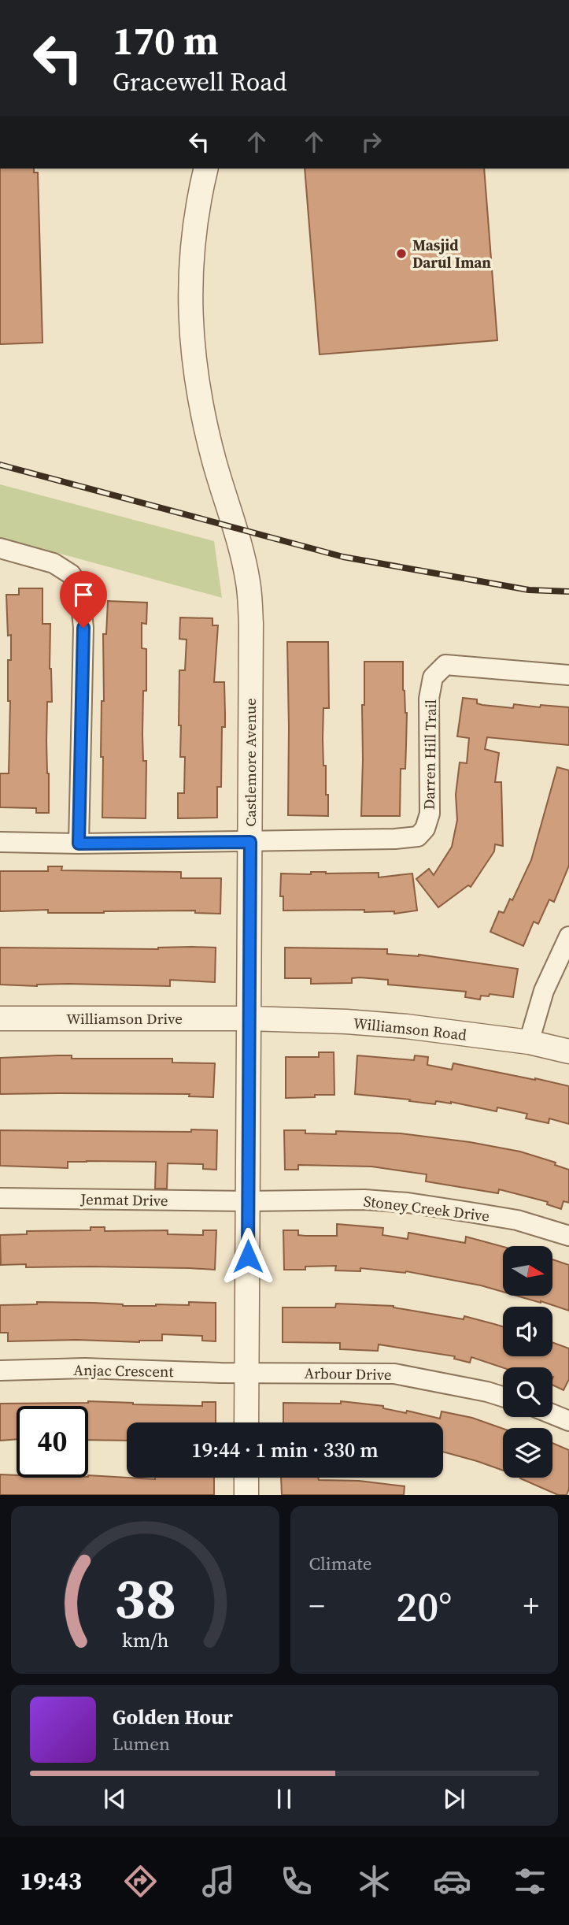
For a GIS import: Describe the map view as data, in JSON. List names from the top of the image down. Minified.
{"streets":{"street":["Darren Hill Trail","Castlemore Avenue","Williamson Drive","Williamson Road","Jenmat Drive","Stoney Creek Drive","Anjac Crescent","Arbour Drive"]},"crossings":[["Darren Hill Trail","Castlemore Avenue"],["Castlemore Avenue","Williamson Drive"],["Castlemore Avenue","Williamson Road"],["Castlemore Avenue","Jenmat Drive"],["Castlemore Avenue","Stoney Creek Drive"],["Castlemore Avenue","Anjac Crescent"],["Castlemore Avenue","Arbour Drive"],["Williamson Drive","Williamson Road"],["Jenmat Drive","Stoney Creek Drive"],["Anjac Crescent","Arbour Drive"]],"places":["Masjid Darul Iman"],"north":"right","page":{"turn":["170 m","Gracewell Road"],"limit":"40","trip":"19:44 · 1 min · 330 m","tile":"Climate","heat":["−","20°","+"],"song":["Golden Hour","Lumen"],"tabs":"19:43","gauge":["38","km/h"]}}
